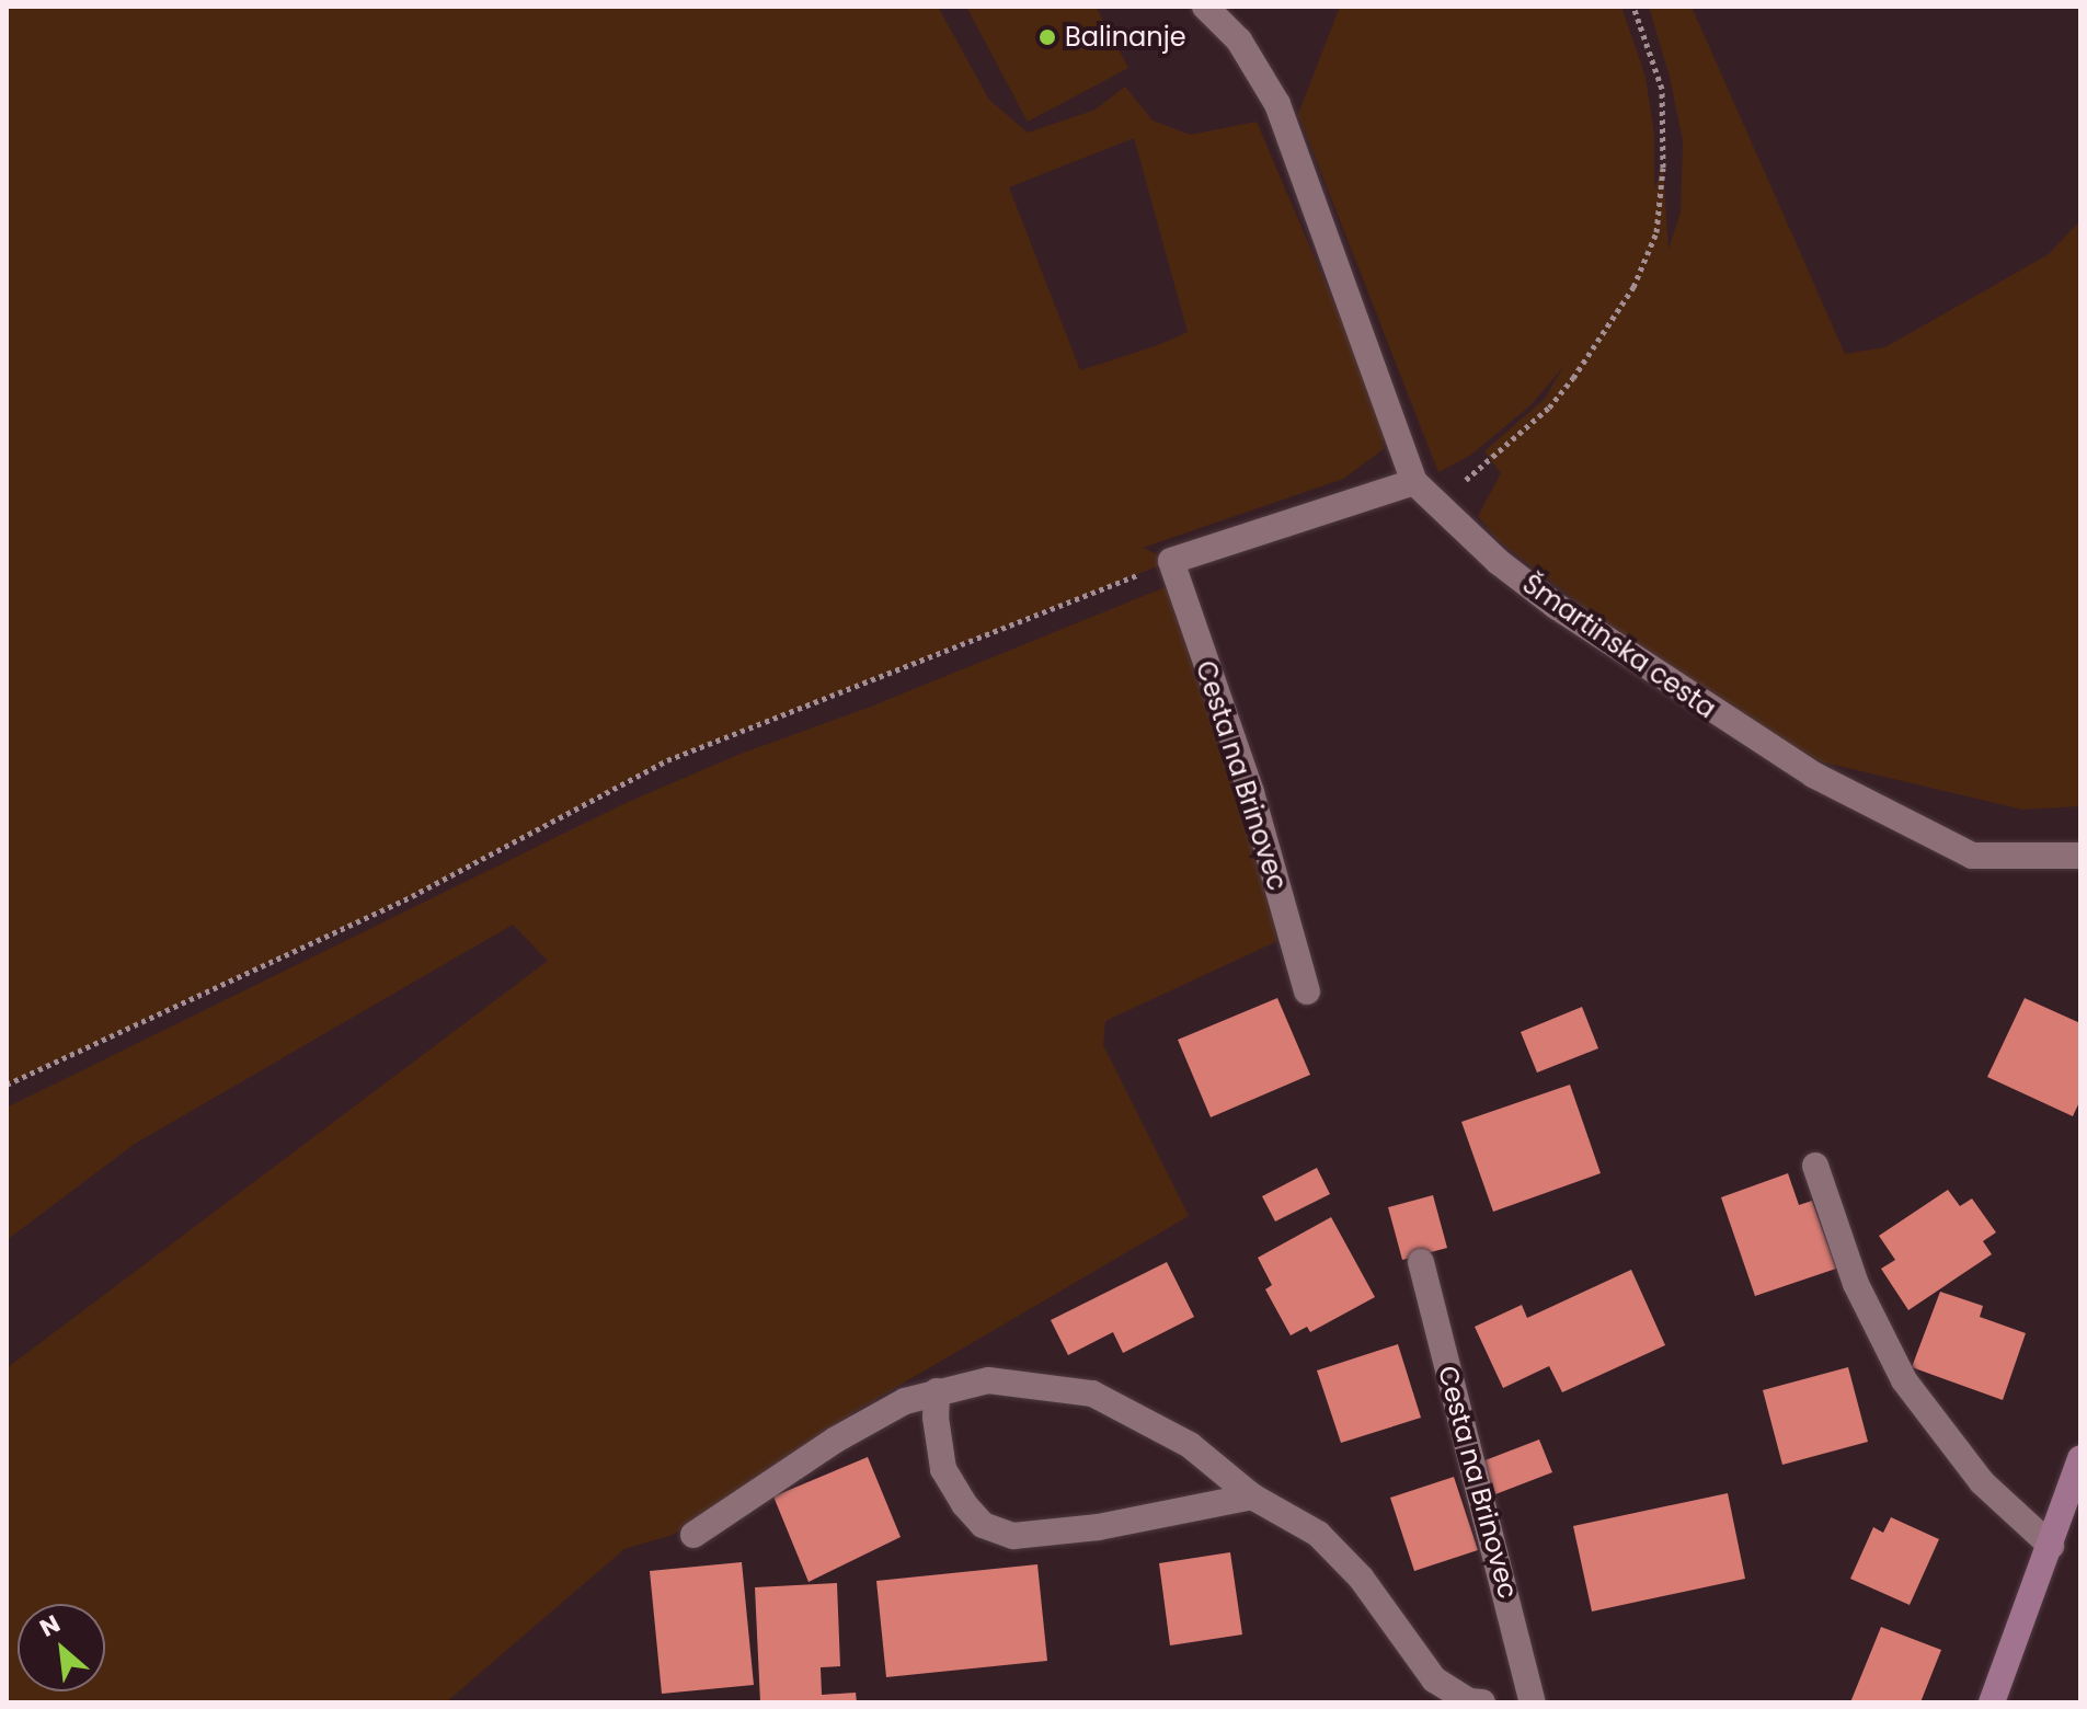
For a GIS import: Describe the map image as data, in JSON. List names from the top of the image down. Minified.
{"streets":{"street":["Šmartinska cesta","Cesta na Brinovec"]},"places":["Balinanje"],"north":"top left"}
